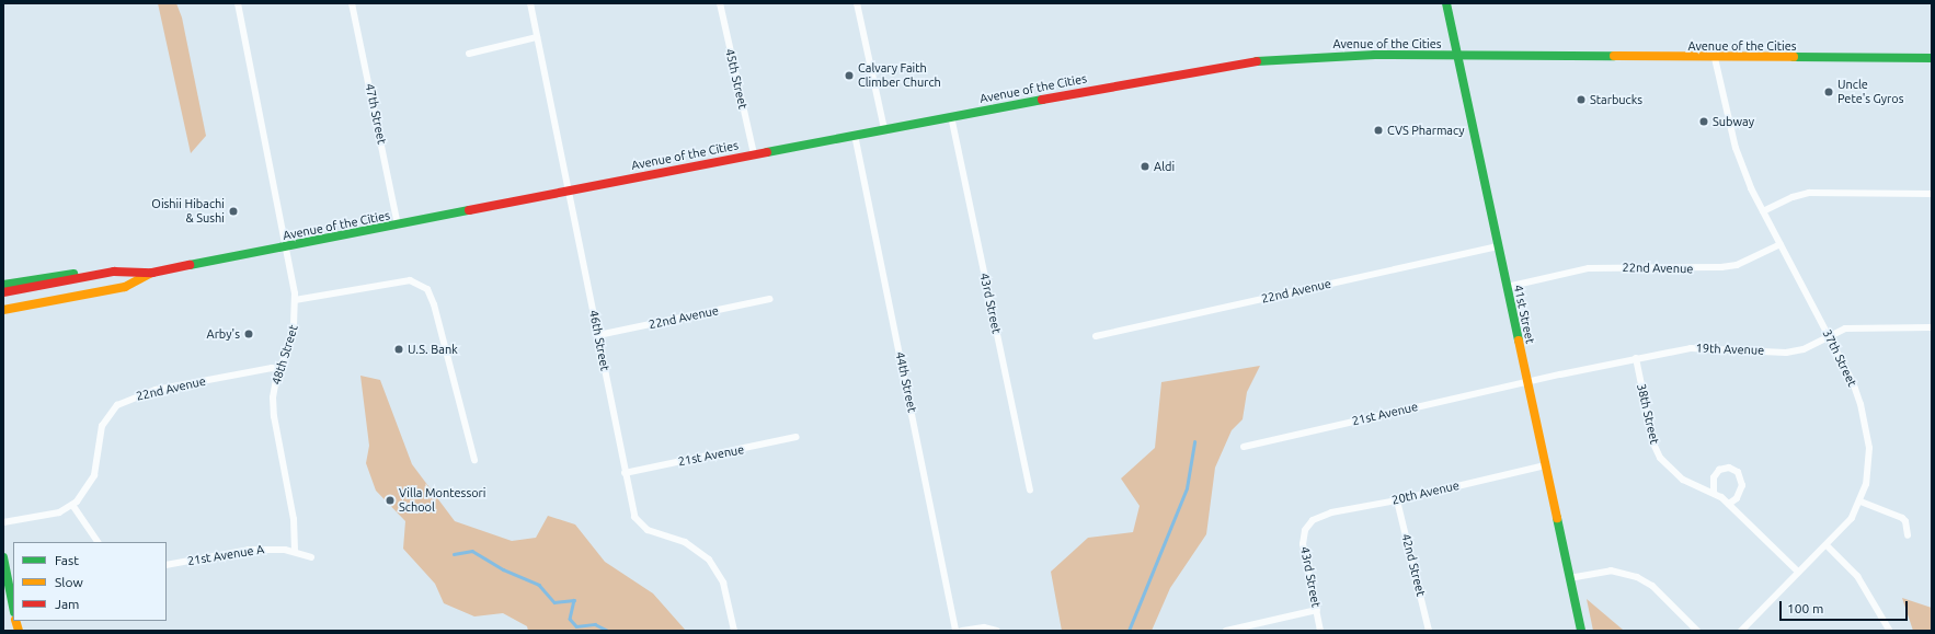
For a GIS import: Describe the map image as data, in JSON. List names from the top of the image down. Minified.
{"streets":{"main road":["Avenue of the Cities","41st Street"],"street":["45th Street","47th Street","22nd Avenue","43rd Street","46th Street","19th Avenue","48th Street","37th Street","44th Street","21st Avenue","38th Street","20th Avenue","21st Avenue A","42nd Street"]},"crossings":[["Avenue of the Cities","45th Street"],["Avenue of the Cities","47th Street"],["Avenue of the Cities","43rd Street"],["Avenue of the Cities","41st Street"],["Avenue of the Cities","46th Street"],["Avenue of the Cities","48th Street"],["Avenue of the Cities","37th Street"],["Avenue of the Cities","44th Street"],["22nd Avenue","41st Street"],["22nd Avenue","46th Street"],["22nd Avenue","48th Street"],["22nd Avenue","37th Street"],["43rd Street","20th Avenue"],["41st Street","19th Avenue"],["41st Street","21st Avenue"],["41st Street","20th Avenue"],["46th Street","21st Avenue"],["19th Avenue","37th Street"],["19th Avenue","21st Avenue"],["19th Avenue","38th Street"],["48th Street","21st Avenue A"],["37th Street","38th Street"],["20th Avenue","42nd Street"]],"places":["Calvary Faith Climber Church","Uncle Pete's Gyros","Starbucks","Subway","CVS Pharmacy","Aldi","Oishii Hibachi & Sushi","Arby's","U.S. Bank","Villa Montessori School"],"legend":["Fast","Slow","Jam"],"scale_bar":"100 m"}
